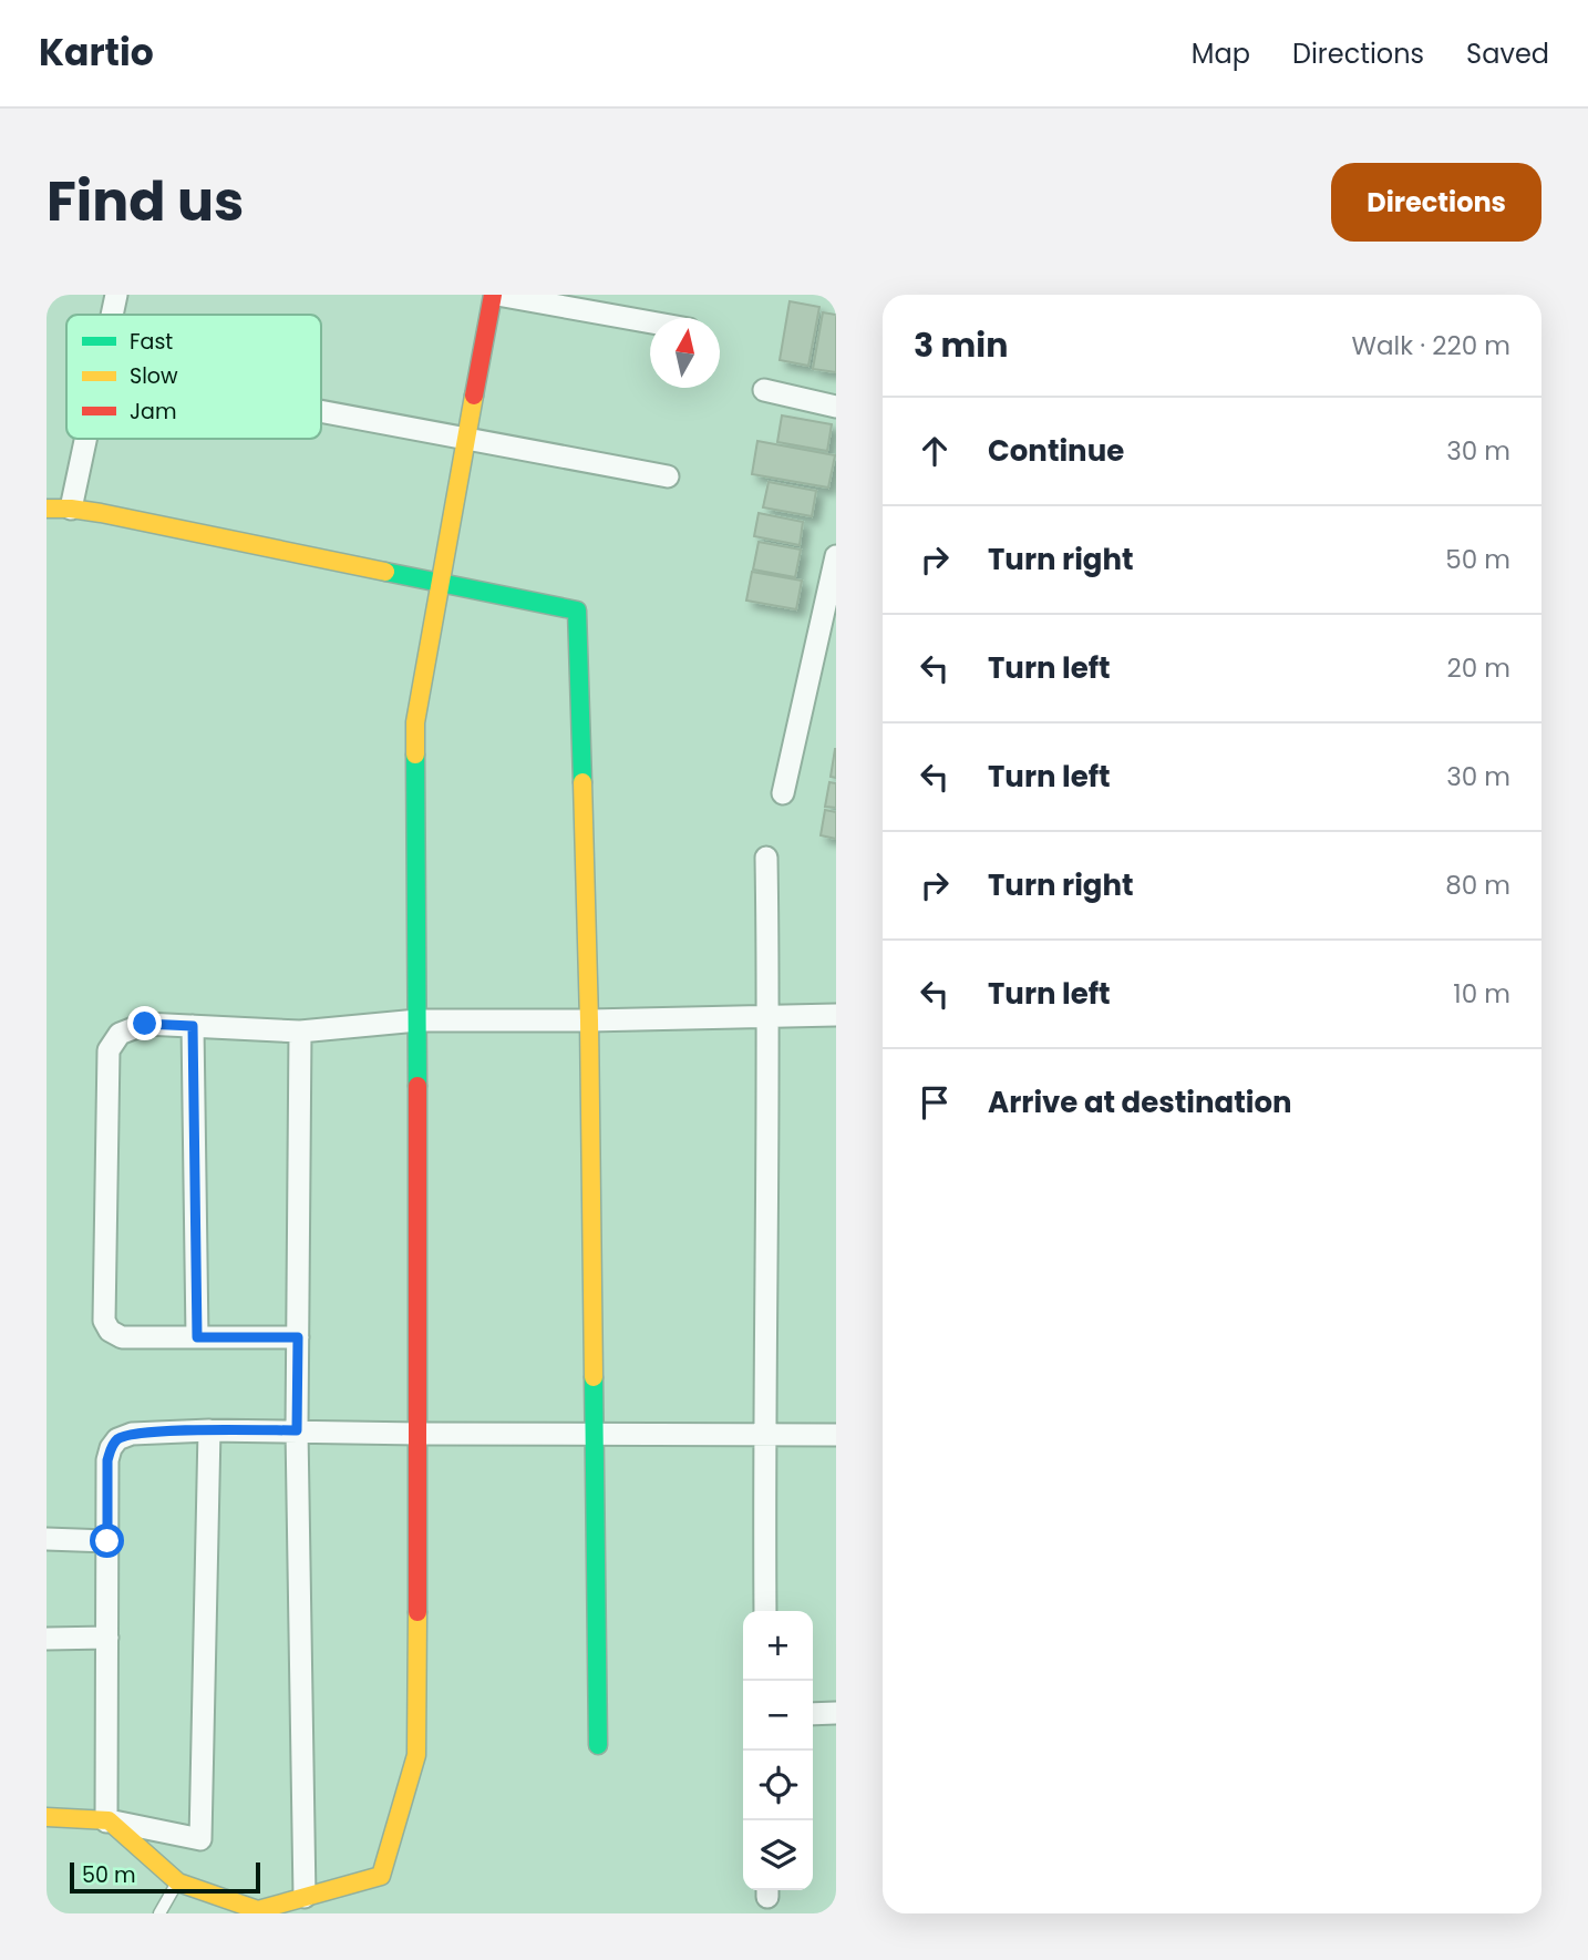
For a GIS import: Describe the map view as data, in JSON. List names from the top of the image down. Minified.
{"legend":["Fast","Slow","Jam"],"scale_bar":"50 m","north":"top","page":{"header":"Kartio","nav":["Map","Directions","Saved"],"title":"Find us","buttons":"Directions","heading":["3 min","Walk · 220 m"],"list":[["Continue","30 m"],["Turn right","50 m"],["Turn left","20 m"],["Turn left","30 m"],["Turn right","80 m"],["Turn left","10 m"],"Arrive at destination"],"map_buttons":["+","−"],"scale":"50 m"}}
